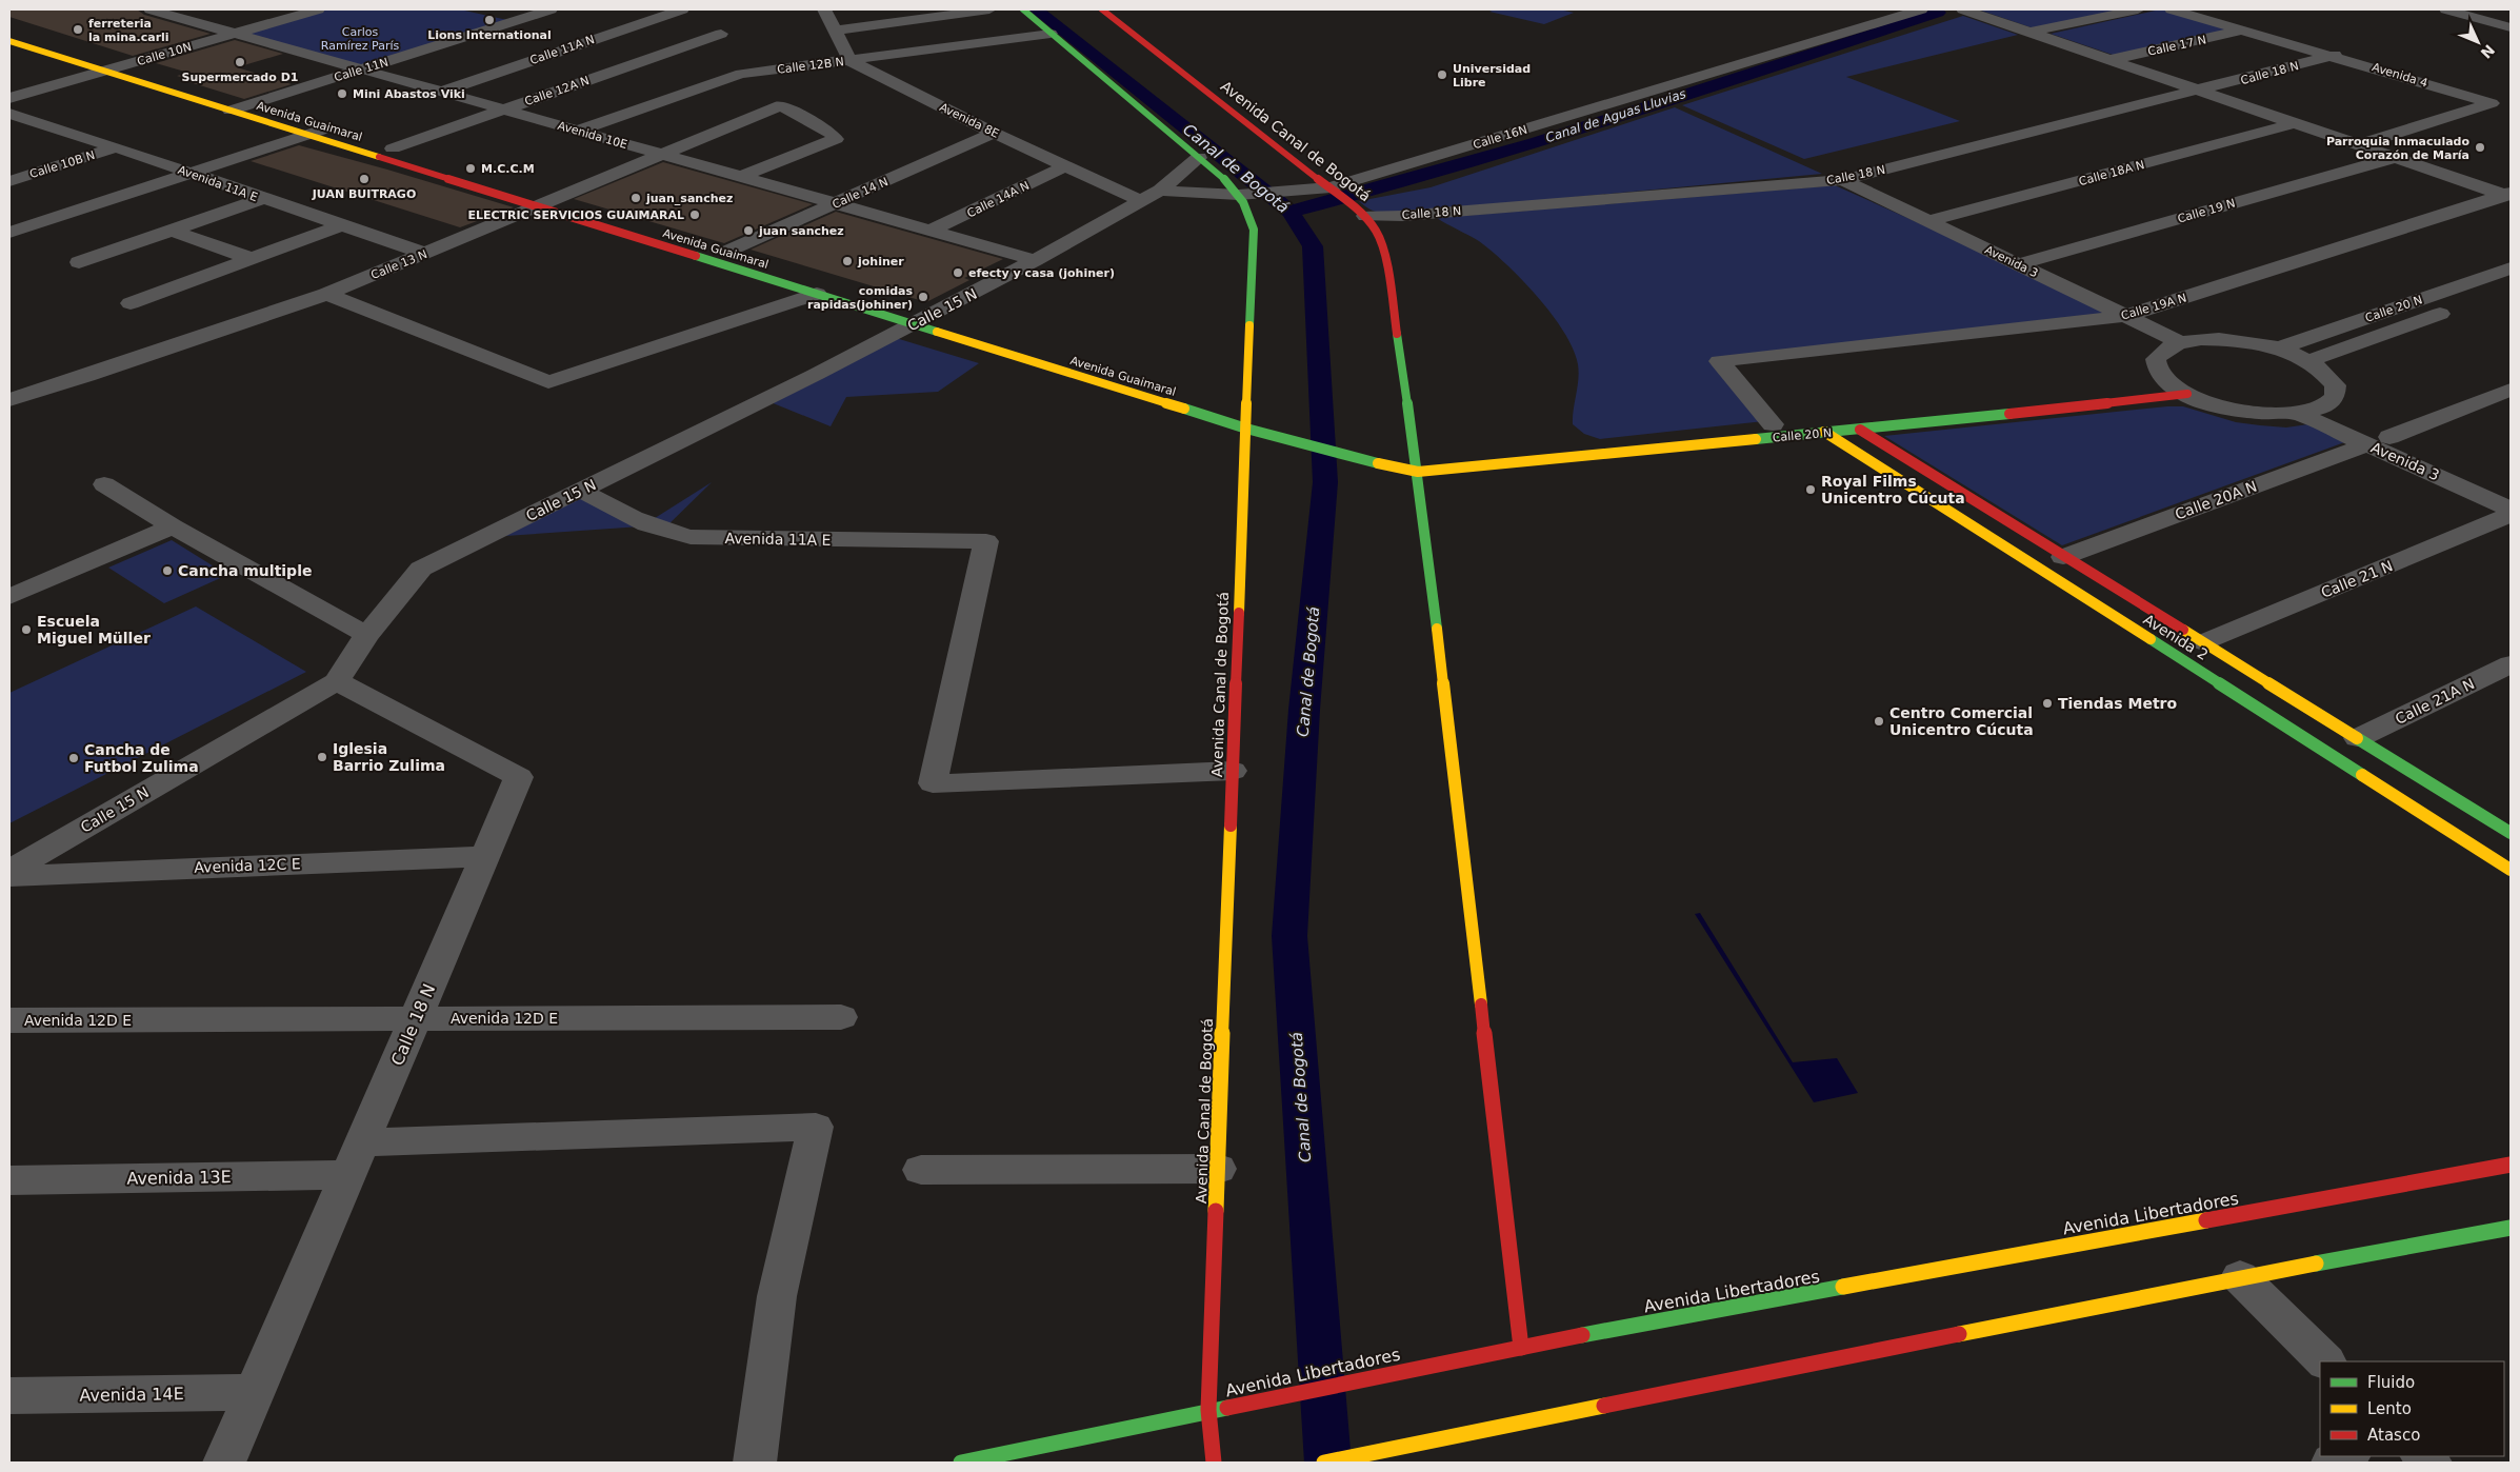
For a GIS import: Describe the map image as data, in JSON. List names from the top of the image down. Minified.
{"streets":{"main road":["Avenida Guaimaral","Avenida Canal de Bogotá","Calle 20 N","Avenida 2","Avenida Libertadores"],"street":["Calle 17 N","Calle 11A N","Calle 10N","Calle 12B N","Calle 11N","Calle 18 N","Avenida 4","Calle 12A N","Avenida 8E","Avenida 10E","Calle 16N","Calle 10B N","Calle 18A N","Avenida 11A E","Calle 14 N","Calle 14A N","Calle 19 N","Avenida 3","Calle 13 N","Calle 19A N","Calle 15 N","Calle 20A N","Calle 21 N","Calle 21A N","Avenida 12C E","Avenida 12D E","Avenida 13E","Avenida 14E"]},"crossings":[["Calle 17 N","Avenida 4"],["Calle 11A N","Avenida 10E"],["Calle 10N","Avenida Guaimaral"],["Calle 10N","Avenida 10E"],["Calle 12B N","Avenida 8E"],["Calle 12B N","Avenida 10E"],["Calle 12B N","Avenida Canal de Bogotá"],["Calle 11N","Avenida Guaimaral"],["Calle 11N","Avenida 10E"],["Calle 18 N","Avenida 4"],["Calle 18 N","Avenida Canal de Bogotá"],["Calle 18 N","Avenida 3"],["Calle 18 N","Calle 15 N"],["Calle 18 N","Avenida 12C E"],["Calle 18 N","Avenida 12D E"],["Calle 18 N","Avenida 13E"],["Calle 18 N","Avenida 14E"],["Calle 12A N","Avenida Guaimaral"],["Calle 12A N","Avenida 10E"],["Avenida 8E","Calle 14 N"],["Avenida 8E","Calle 14A N"],["Avenida 8E","Calle 15 N"],["Avenida Guaimaral","Avenida Canal de Bogotá"],["Avenida Guaimaral","Calle 14 N"],["Avenida Guaimaral","Calle 13 N"],["Avenida Guaimaral","Calle 20 N"],["Avenida Guaimaral","Calle 15 N"],["Avenida 10E","Calle 14 N"],["Avenida 10E","Calle 14A N"],["Avenida 10E","Calle 13 N"],["Avenida 10E","Calle 15 N"],["Calle 16N","Avenida Canal de Bogotá"],["Avenida Canal de Bogotá","Avenida 11A E"],["Avenida Canal de Bogotá","Calle 20 N"],["Avenida Canal de Bogotá","Calle 15 N"],["Avenida Canal de Bogotá","Avenida Libertadores"],["Calle 10B N","Avenida 11A E"],["Calle 18A N","Avenida 3"],["Avenida 11A E","Calle 13 N"],["Avenida 11A E","Calle 15 N"],["Calle 19 N","Avenida 3"],["Avenida 3","Calle 19A N"],["Avenida 3","Calle 20A N"],["Calle 20 N","Avenida 2"],["Calle 20A N","Avenida 2"],["Calle 21 N","Avenida 2"],["Avenida 2","Calle 21A N"]],"water":["Canal de Aguas Lluvias","Canal de Bogotá"],"parks":["Carlos Ramírez París"],"places":["Lions International","ferreteria la mina.carli","Supermercado D1","Universidad Libre","Mini Abastos Viki","Parroquia Inmaculado Corazón de María","M.C.C.M","JUAN BUITRAGO","juan_sanchez","ELECTRIC SERVICIOS GUAIMARAL","juan sanchez","johiner","efecty y casa (johiner)","comidas rapidas(johiner)","Royal Films Unicentro Cúcuta","Cancha multiple","Escuela Miguel Müller","Tiendas Metro","Centro Comercial Unicentro Cúcuta","Iglesia Barrio Zulima","Cancha de Futbol Zulima"],"legend":["Fluido","Lento","Atasco"],"north":"bottom right"}
